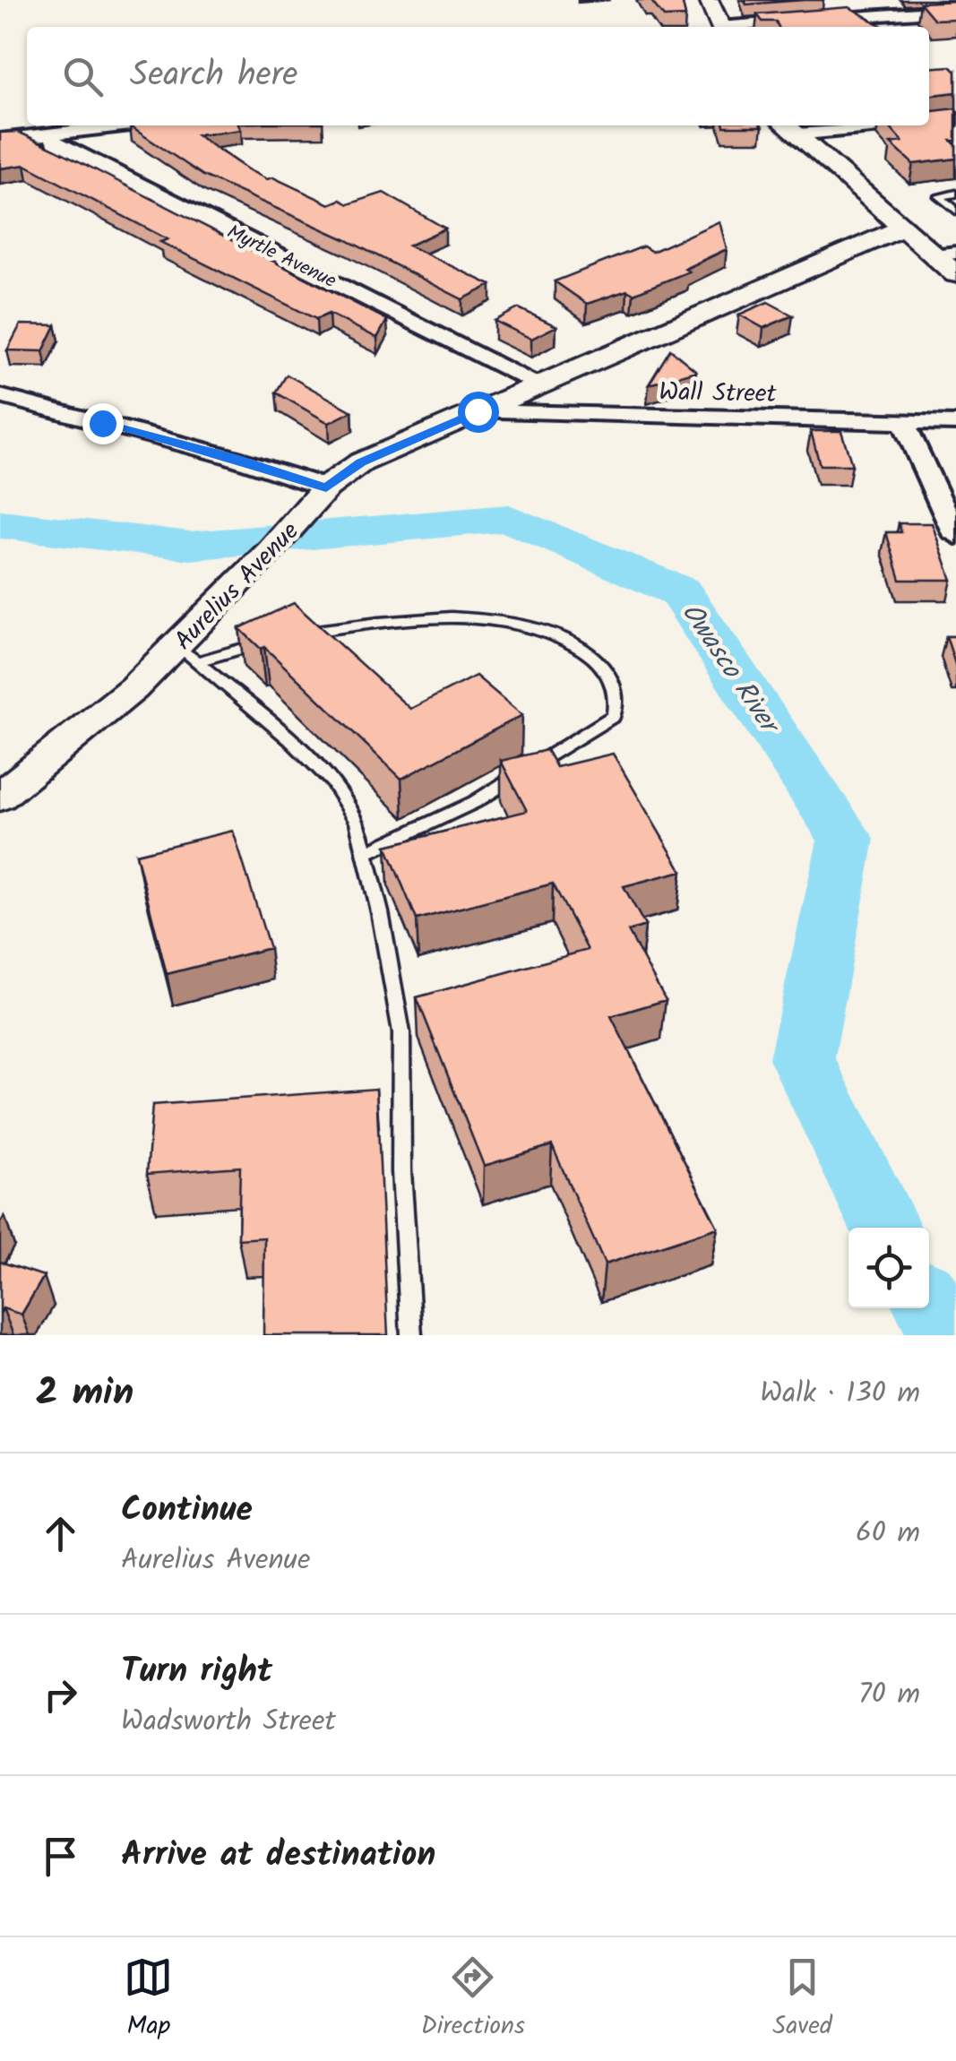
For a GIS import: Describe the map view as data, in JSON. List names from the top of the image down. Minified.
{"streets":{"street":["Myrtle Avenue","Wall Street","Aurelius Avenue"]},"crossings":[["Myrtle Avenue","Aurelius Avenue"],["Wall Street","Aurelius Avenue"]],"water":["Owasco River"],"page":{"search":"Search here","heading":["2 min","Walk · 130 m"],"list":[["Continue","Aurelius Avenue","60 m"],["Turn right","Wadsworth Street","70 m"],"Arrive at destination"],"nav":["Map","Directions","Saved"]}}
